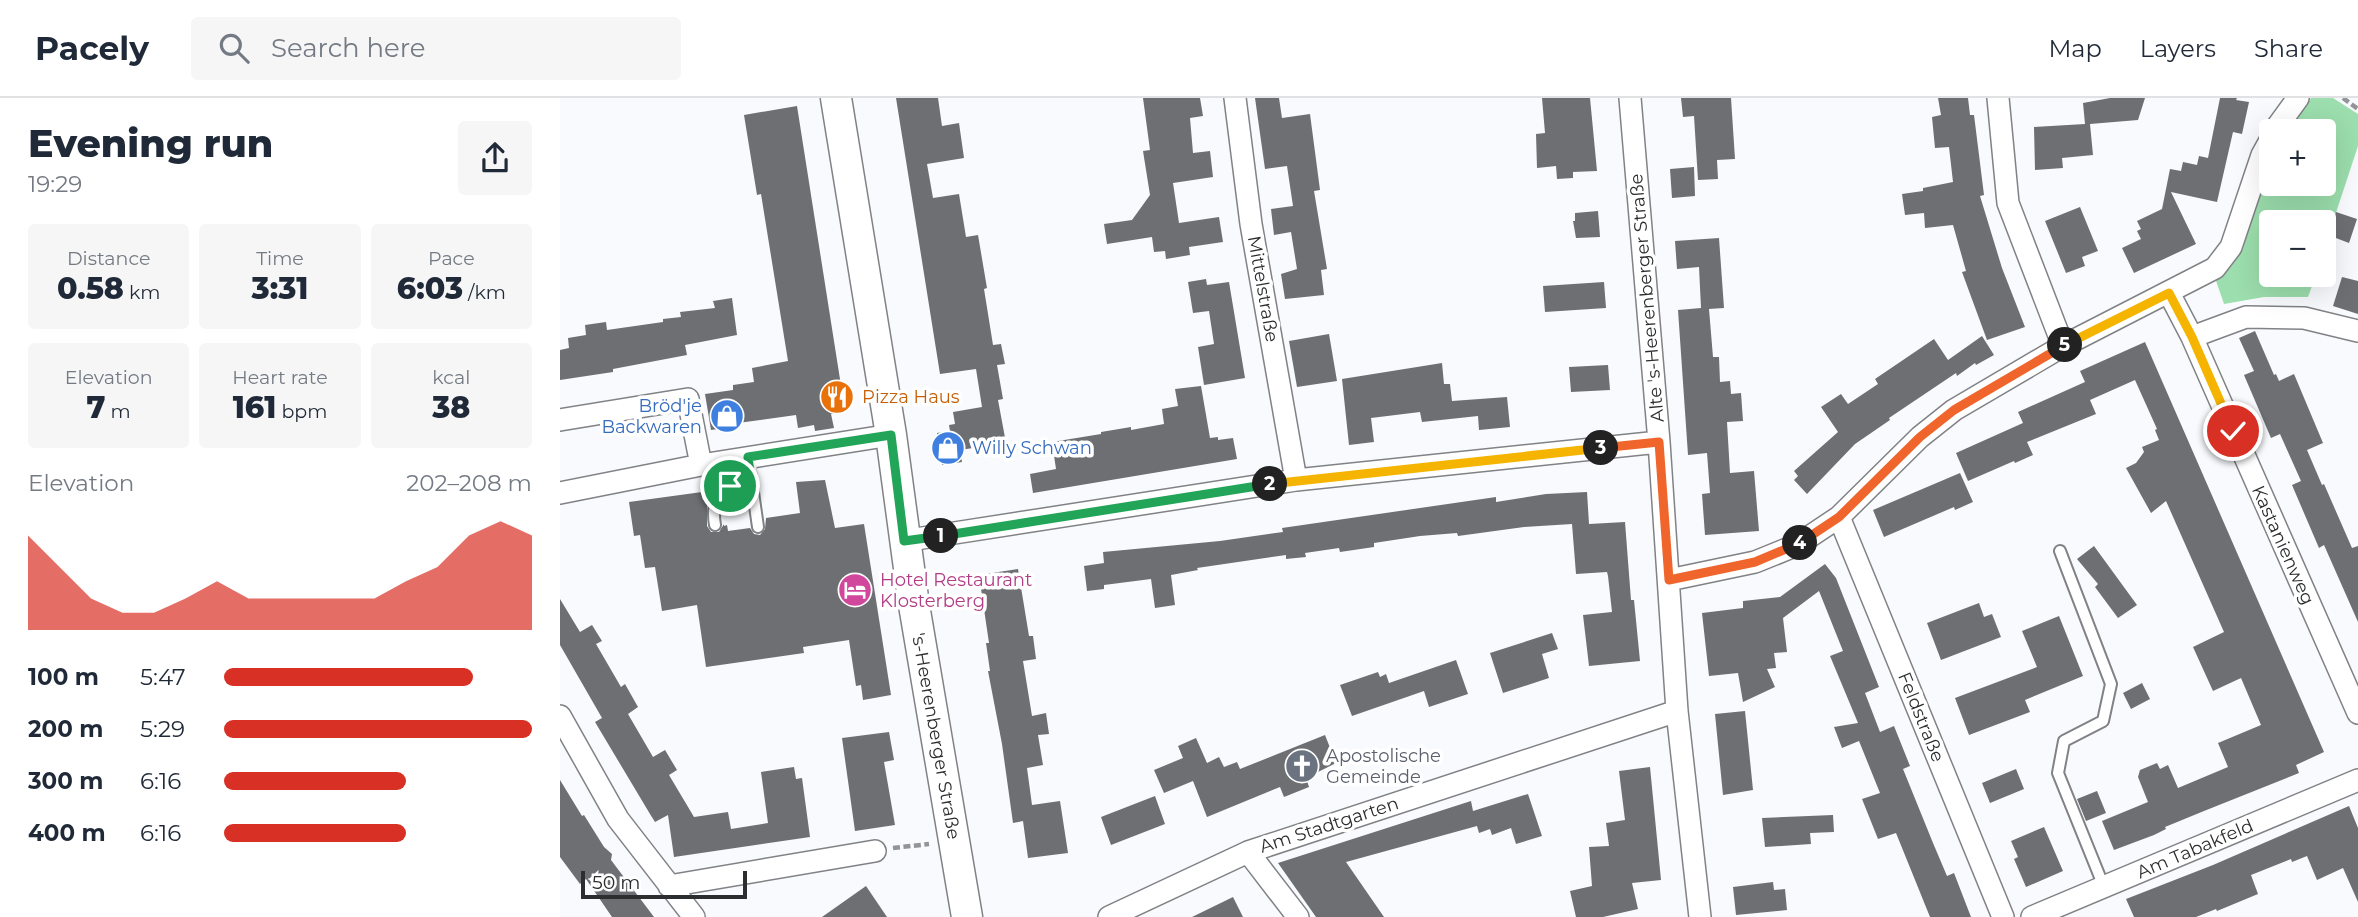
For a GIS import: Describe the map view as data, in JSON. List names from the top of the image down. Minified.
{"streets":{"street":["Mittelstraße","Alte 's-Heerenberger Straße","Kastanienweg","Feldstraße","'s-Heerenberger Straße","Am Stadtgarten","Am Tabakfeld"]},"crossings":[["Alte 's-Heerenberger Straße","Am Stadtgarten"]],"places":{"restaurant":["Pizza Haus"],"shop":["Bröd'je Backwaren","Willy Schwan"],"hotel":["Hotel Restaurant Klosterberg"],"church":["Apostolische Gemeinde"]},"scale_bar":"50 m","page":{"header":"Pacely","search":"Search here","nav":["Map","Layers","Share"],"heading":["Evening run","19:29"],"map_buttons":["+","−"],"stats":[["Distance","0.58 km"],["Time","3:31"],["Pace","6:03 /km"],["Elevation","7 m"],["Heart rate","161 bpm"],["kcal","38"]],"pins":["5","3","2","1","4"],"chart":["Elevation","202–208 m"],"list":[{"name":"100 m","note":"5:47"},{"name":"200 m","note":"5:29"},{"name":"300 m","note":"6:16"},{"name":"400 m","note":"6:16"}],"scale":"50 m"}}
